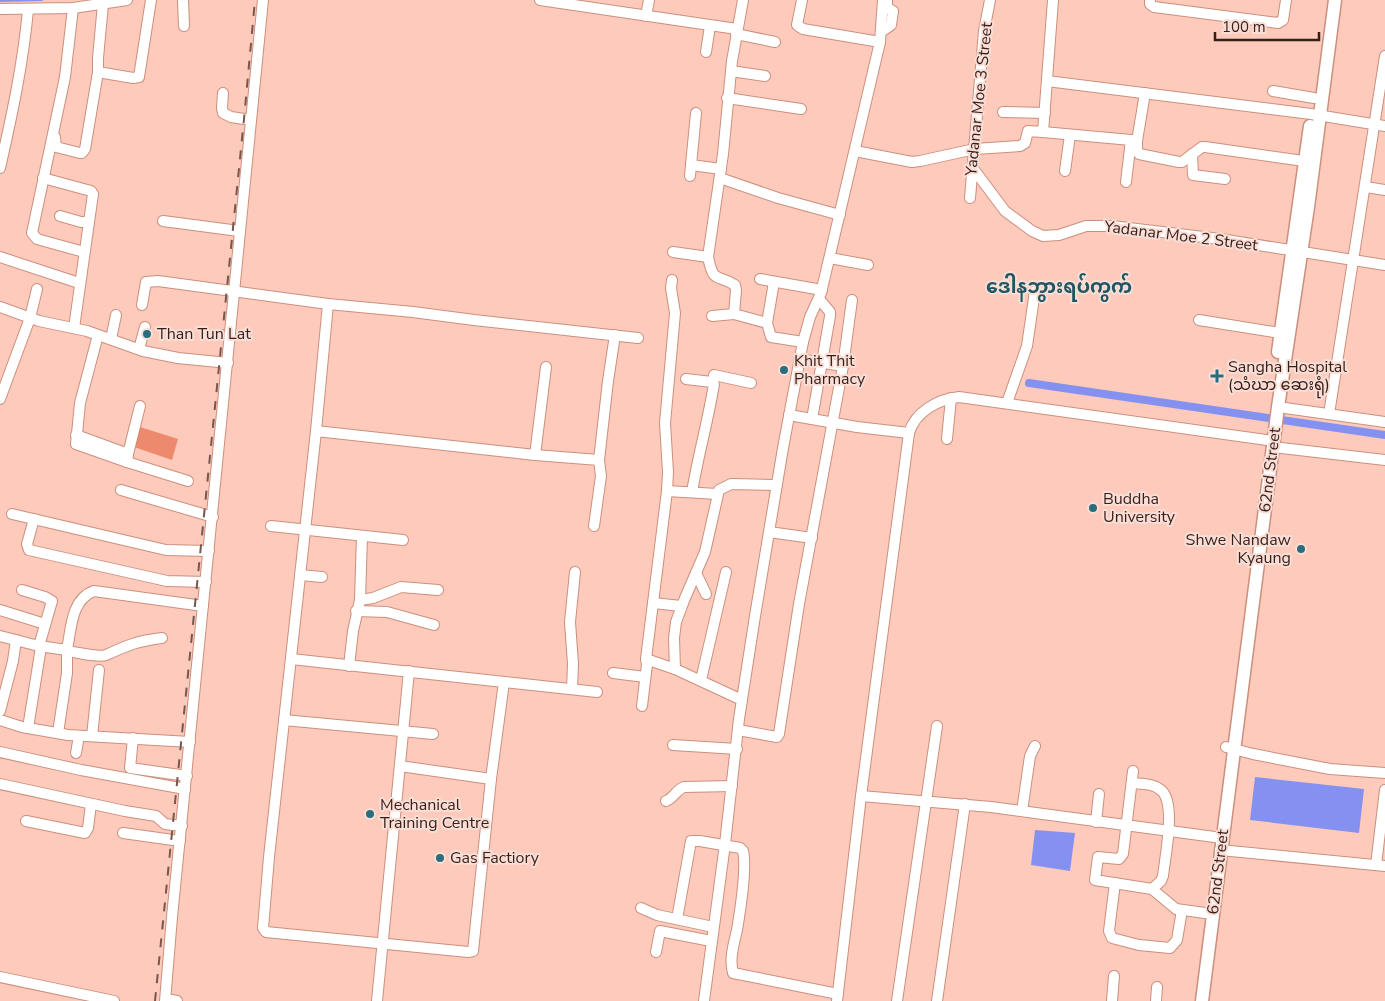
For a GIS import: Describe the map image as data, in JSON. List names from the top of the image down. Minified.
{"streets":{"main road":["62nd Street"],"street":["Yadanar Moe 3 Street","Yadanar Moe 2 Street"]},"crossings":[["Yadanar Moe 3 Street","Yadanar Moe 2 Street"],["Yadanar Moe 2 Street","62nd Street"]],"districts":["ဒေါနဘွားရပ်ကွက်"],"places":{"other":["Than Tun Lat","Khit Thit Pharmacy","Buddha University","Shwe Nandaw Kyaung","Mechanical Training Centre","Gas Factiory"],"health":["Sangha Hospital (သံဃာ ဆေးရုံ)"]},"scale_bar":"100 m"}
